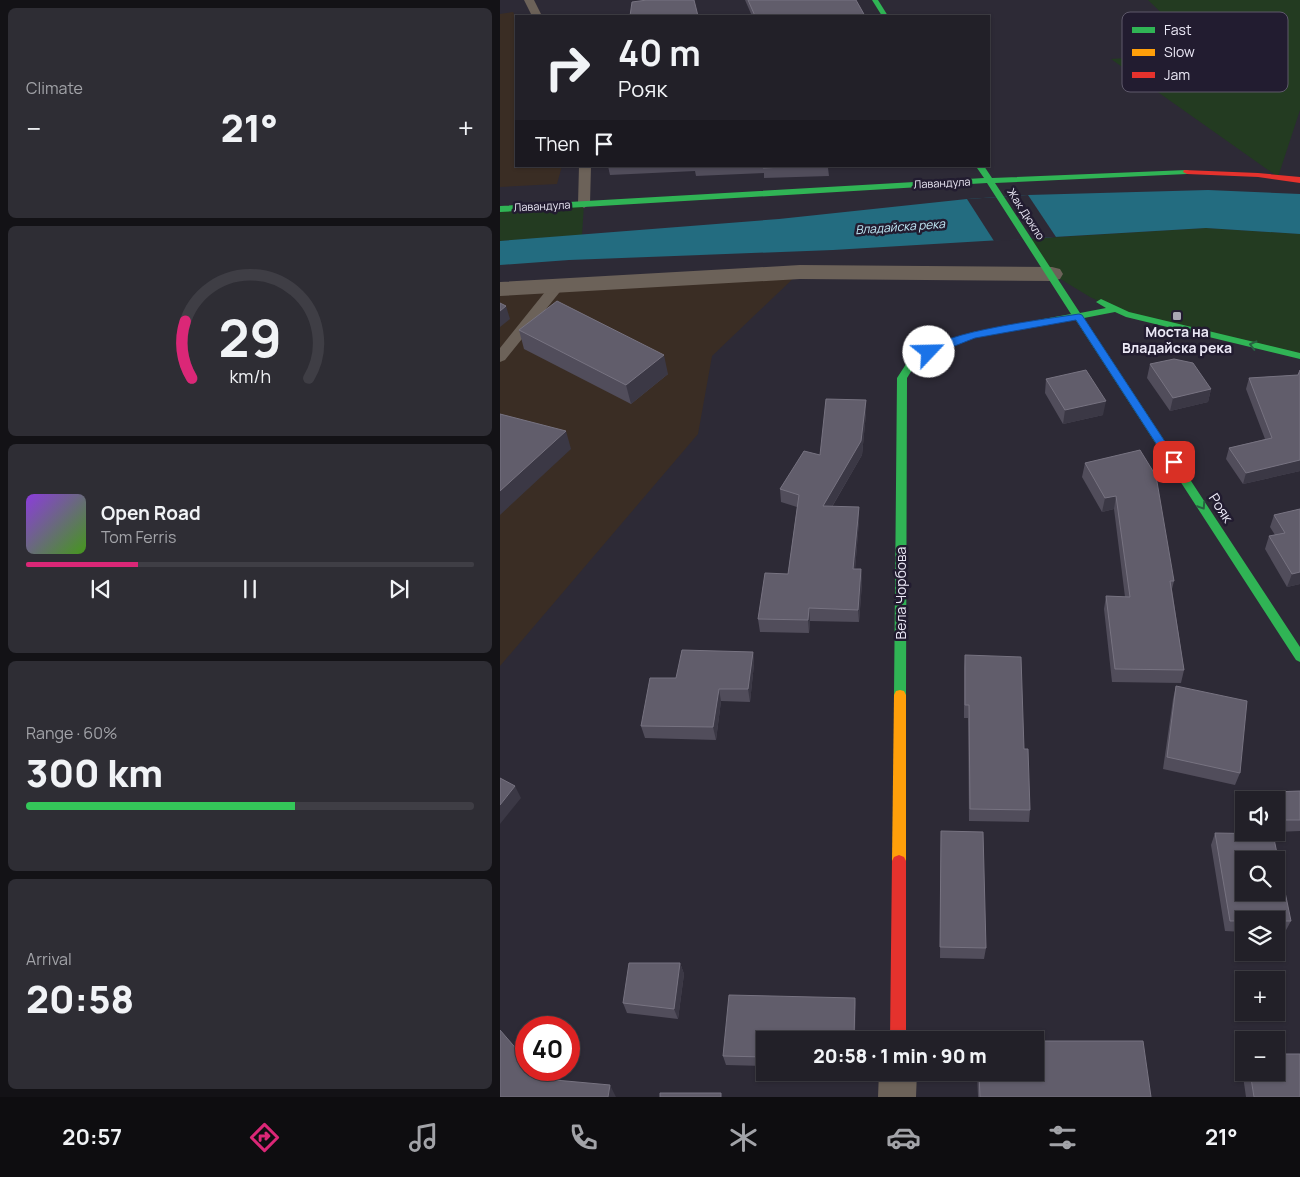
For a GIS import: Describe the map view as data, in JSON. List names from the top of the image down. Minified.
{"streets":{"street":["Лавандула","Жак Дюкло","Рояк","Вела Чорбова"]},"crossings":[["Лавандула","Жак Дюкло"],["Жак Дюкло","Рояк"],["Рояк","Вела Чорбова"]],"one_way":["Рояк"],"water":["Владайска река"],"places":{"transit":["Моста на Владайска река"]},"legend":["Fast","Slow","Jam"],"page":{"tile":["Climate",["Range · 60%","300 km"],["Arrival","20:58"]],"turn":["40 m","Рояк"],"heat":["−","21°","+"],"then":"Then","song":["Open Road","Tom Ferris"],"map_buttons":["+","−"],"limit":"40","trip":"20:58 · 1 min · 90 m","tabs":["20:57","21°"],"gauge":["29","km/h"]}}
